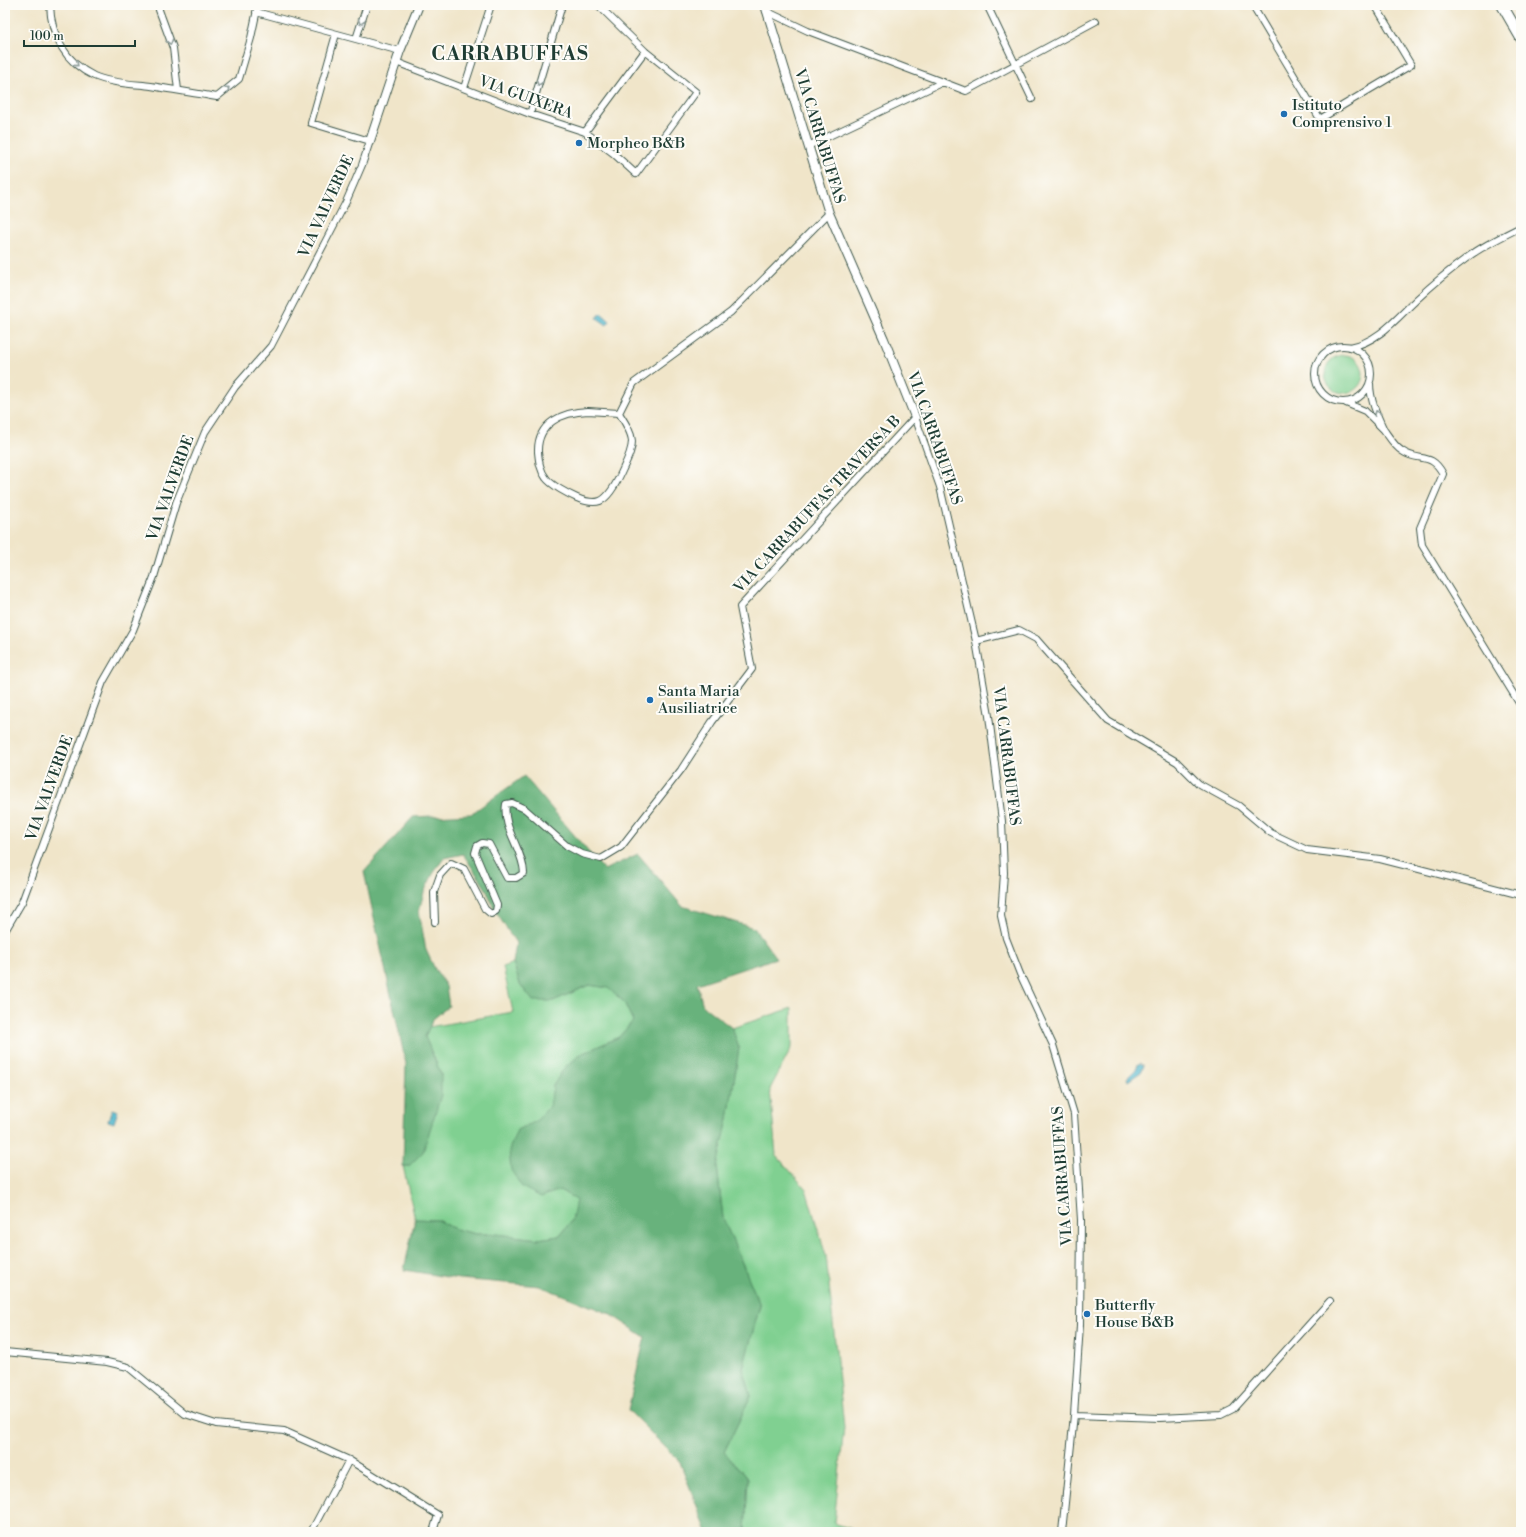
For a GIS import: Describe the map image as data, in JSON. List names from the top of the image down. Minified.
{"streets":{"street":["VIA GUIXERA","VIA CARRABUFFAS","VIA VALVERDE","VIA CARRABUFFAS TRAVERSA B"]},"crossings":[["VIA GUIXERA","VIA VALVERDE"],["VIA CARRABUFFAS","VIA CARRABUFFAS TRAVERSA B"]],"districts":["CARRABUFFAS"],"places":["Istituto Comprensivo 1","Morpheo B&B","Santa Maria Ausiliatrice","Butterfly House B&B"],"scale_bar":"100 m"}
